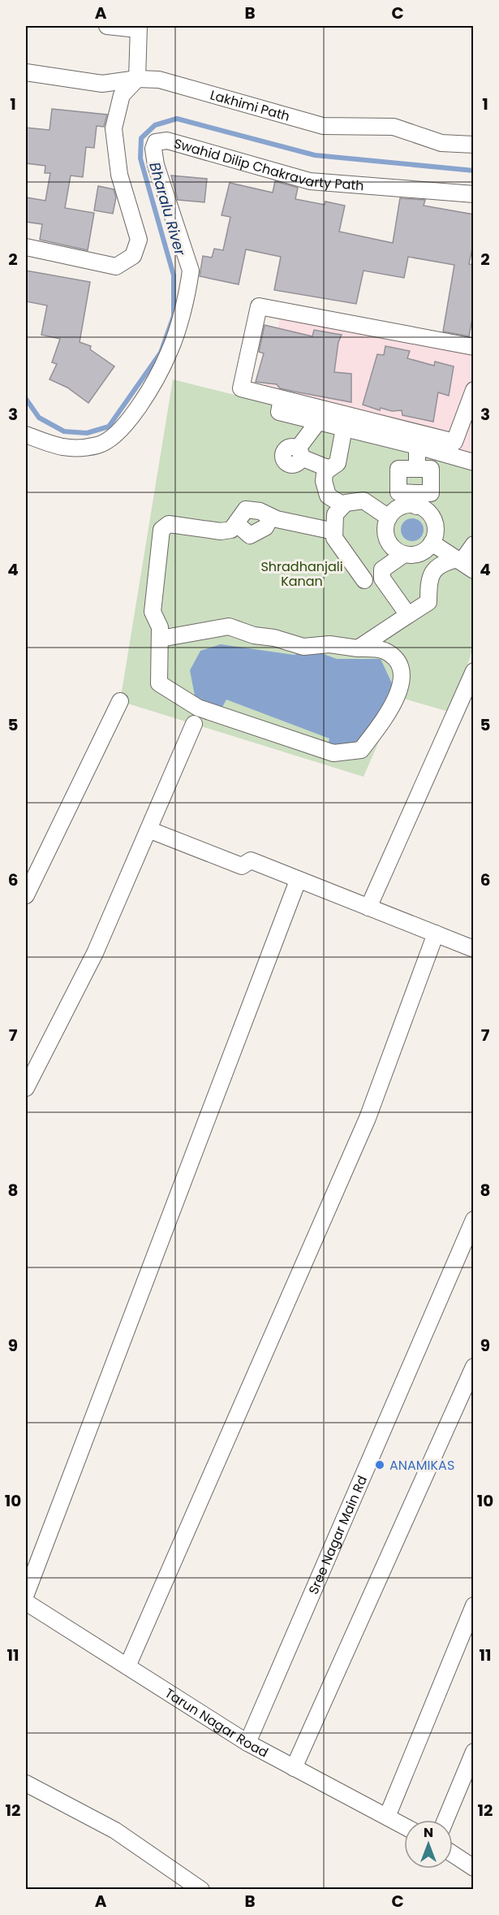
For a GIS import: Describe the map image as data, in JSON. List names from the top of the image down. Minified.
{"streets":{"street":["Lakhimi Path","Swahid Dilip Chakravarty Path","Sree Nagar Main Rd","Tarun Nagar Road"]},"crossings":[["Sree Nagar Main Rd","Tarun Nagar Road"]],"water":["Bharalu River"],"parks":["Shradhanjali Kanan"],"places":["ANAMIKAS"],"north":"top","grid":{"columns":["A","B","C"],"rows":["1","2","3","4","5","6","7","8","9","10","11","12"]}}
